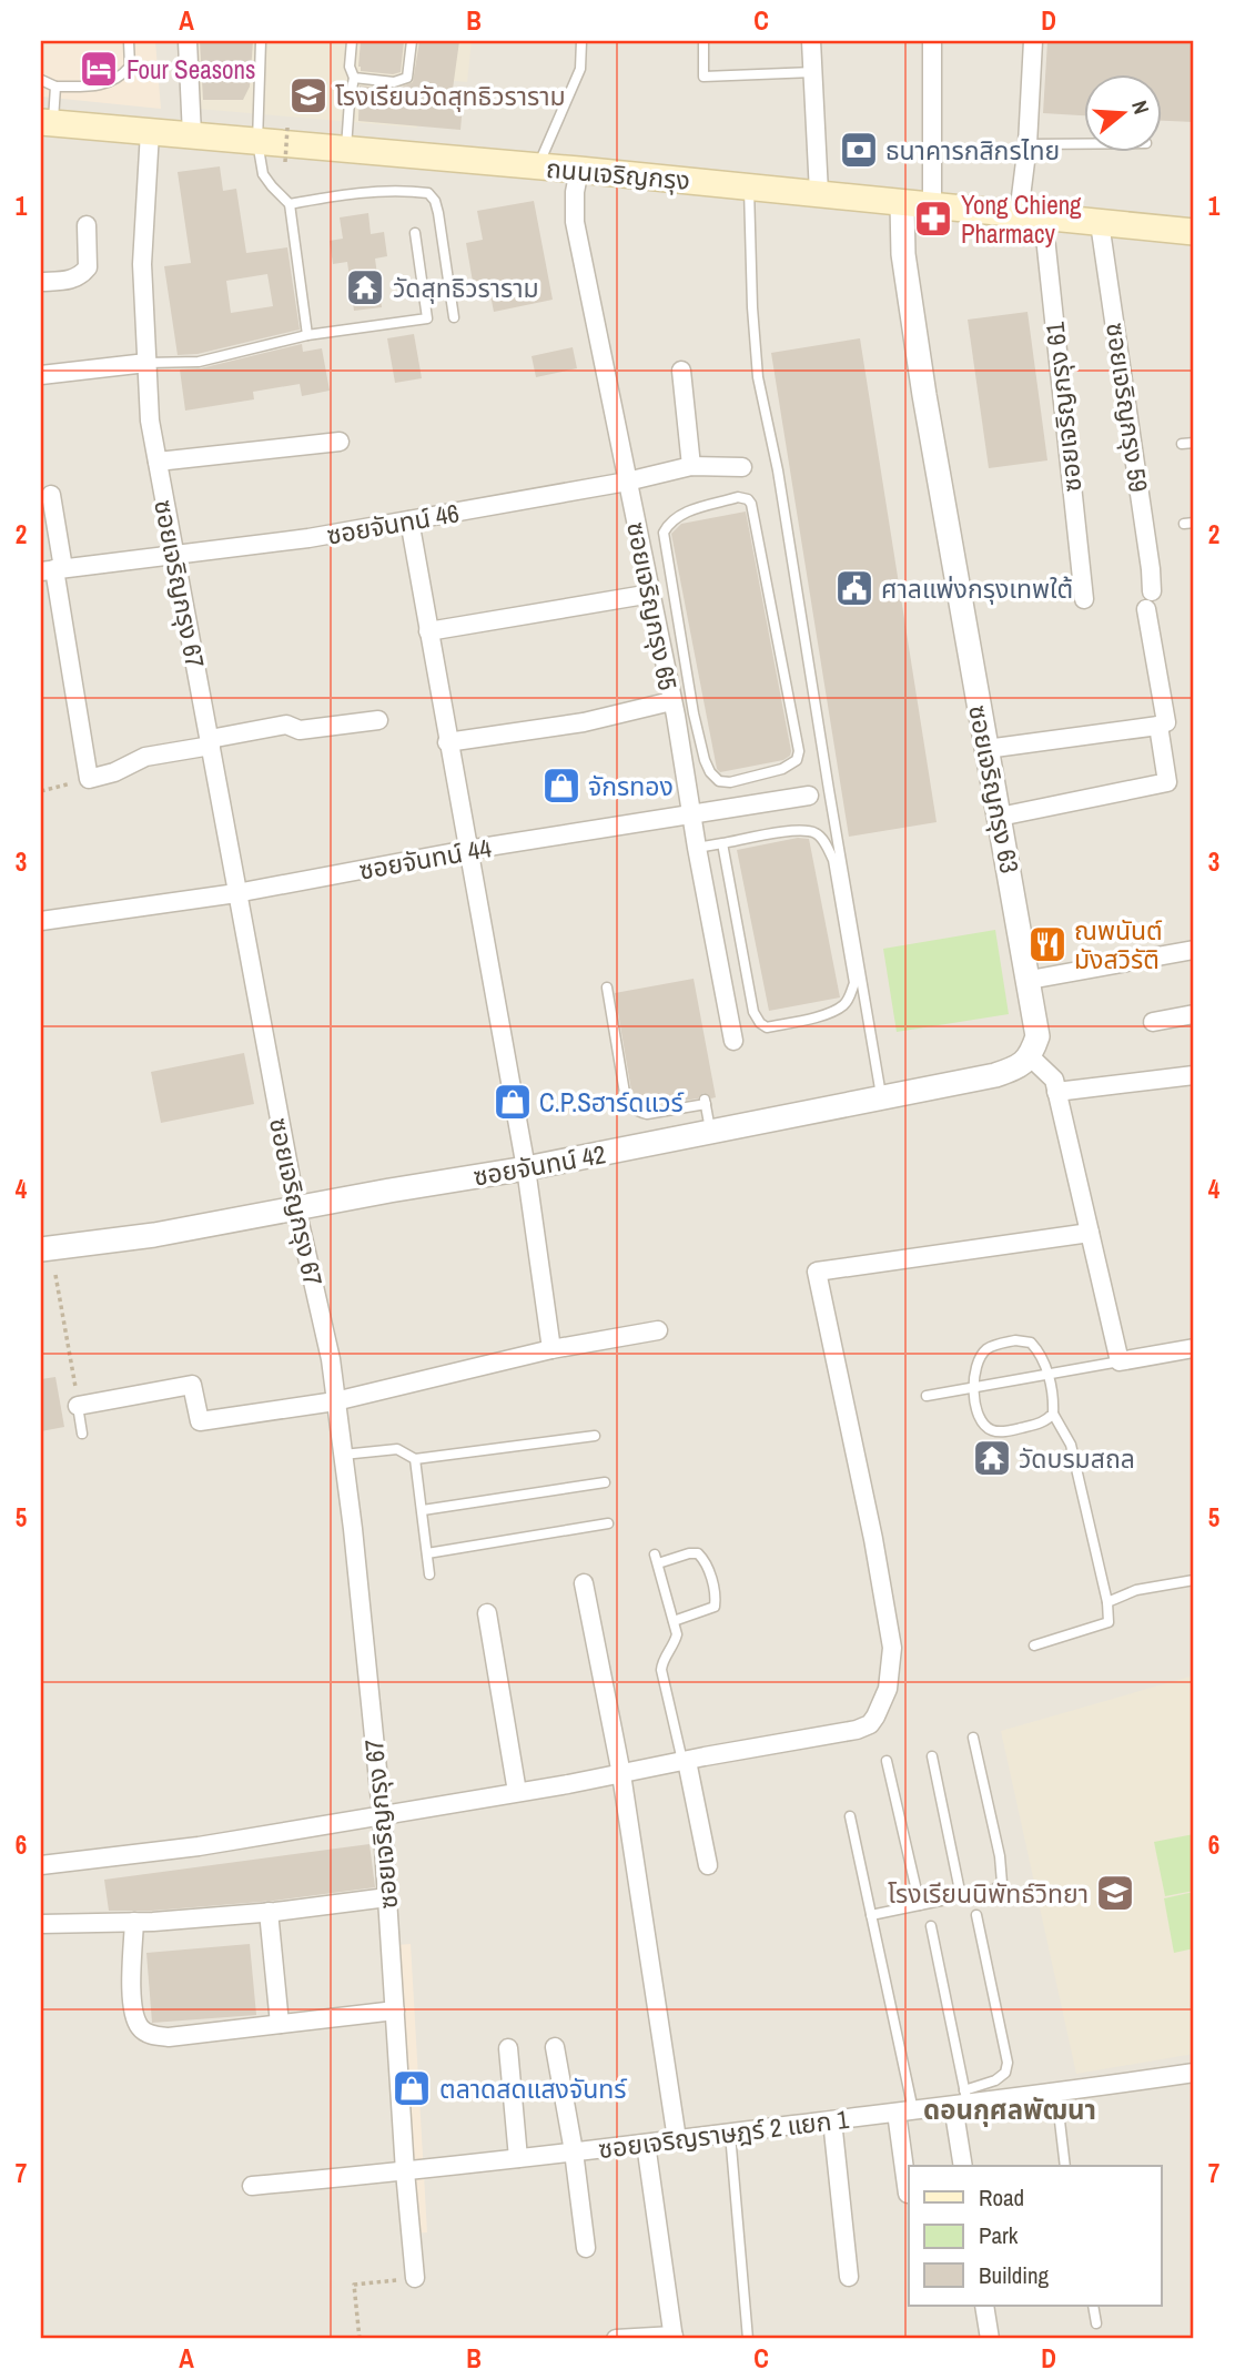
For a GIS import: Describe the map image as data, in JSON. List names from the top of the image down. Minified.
{"streets":{"main road":["ถนนเจริญกรุง"],"street":["ซอยเจริญกรุง 61","ซอยเจริญกรุง 59","ซอยจันทน์ 46","ซอยเจริญกรุง 67","ซอยเจริญกรุง 65","ซอยเจริญกรุง 63","ซอยจันทน์ 44","ซอยจันทน์ 42","ซอยเจริญราษฎร์ 2 แยก 1"]},"crossings":[["ถนนเจริญกรุง","ซอยเจริญกรุง 61"],["ถนนเจริญกรุง","ซอยเจริญกรุง 59"],["ถนนเจริญกรุง","ซอยเจริญกรุง 67"],["ถนนเจริญกรุง","ซอยเจริญกรุง 65"],["ถนนเจริญกรุง","ซอยเจริญกรุง 63"],["ซอยจันทน์ 46","ซอยเจริญกรุง 67"],["ซอยจันทน์ 46","ซอยเจริญกรุง 65"],["ซอยเจริญกรุง 67","ซอยจันทน์ 44"],["ซอยเจริญกรุง 67","ซอยจันทน์ 42"],["ซอยเจริญกรุง 67","ซอยเจริญราษฎร์ 2 แยก 1"],["ซอยเจริญกรุง 65","ซอยจันทน์ 44"],["ซอยเจริญกรุง 63","ซอยจันทน์ 42"]],"districts":["ดอนกุศลพัฒนา"],"places":{"hotel":["Four Seasons"],"school or university":["โรงเรียนวัดสุทธิวราราม","โรงเรียนนิพัทธ์วิทยา"],"bank":["ธนาคารกสิกรไทย"],"pharmacy":["Yong Chieng Pharmacy"],"temple":["วัดสุทธิวราราม","วัดบรมสถล"],"public building":["ศาลแพ่งกรุงเทพใต้"],"shop":["จักรทอง","C.P.Sฮาร์ดแวร์","ตลาดสดแสงจันทร์"],"restaurant":["ณพนันต์ มังสวิรัติ"]},"legend":["Road","Park","Building"],"north":"right","grid":{"columns":["A","B","C","D"],"rows":["1","2","3","4","5","6","7"]}}
